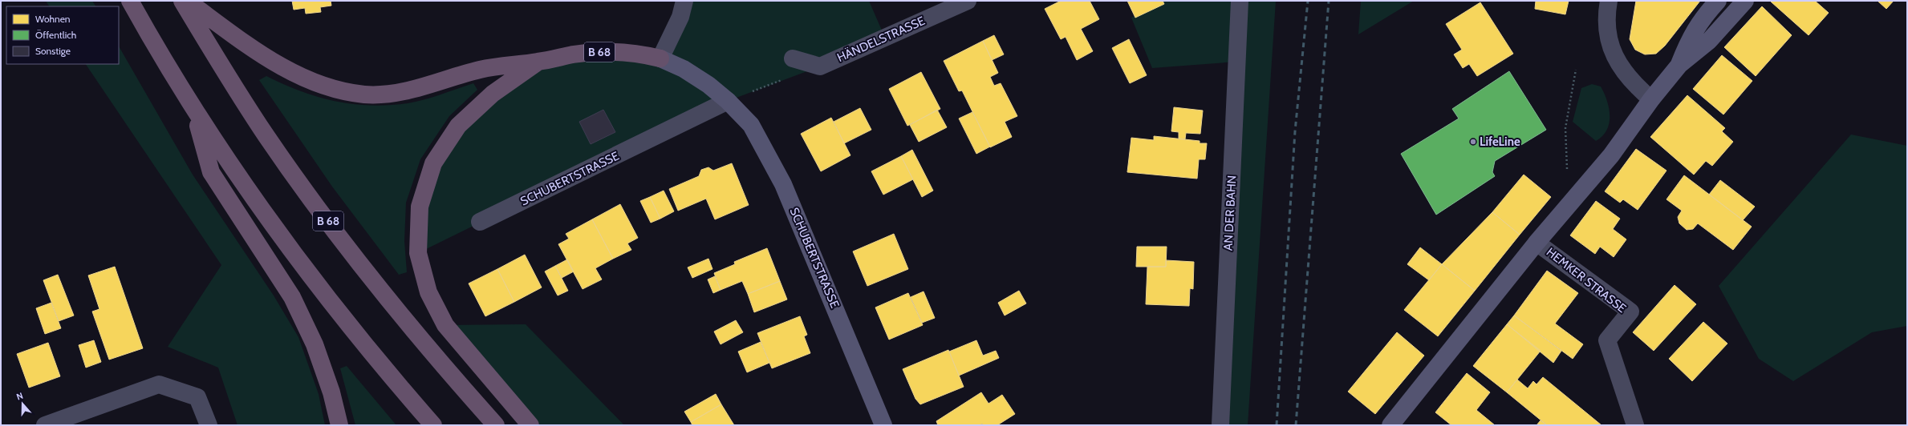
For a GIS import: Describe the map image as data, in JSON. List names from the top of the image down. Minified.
{"streets":{"highway":["B 68"],"main road":["SCHUBERTSTRASSE","HEMKER STRASSE"],"street":["HÄNDELSTRASSE","AN DER BAHN"]},"crossings":[["B 68","SCHUBERTSTRASSE"]],"places":["LifeLine"],"legend":["Wohnen","Öffentlich","Sonstige"],"north":"top"}
